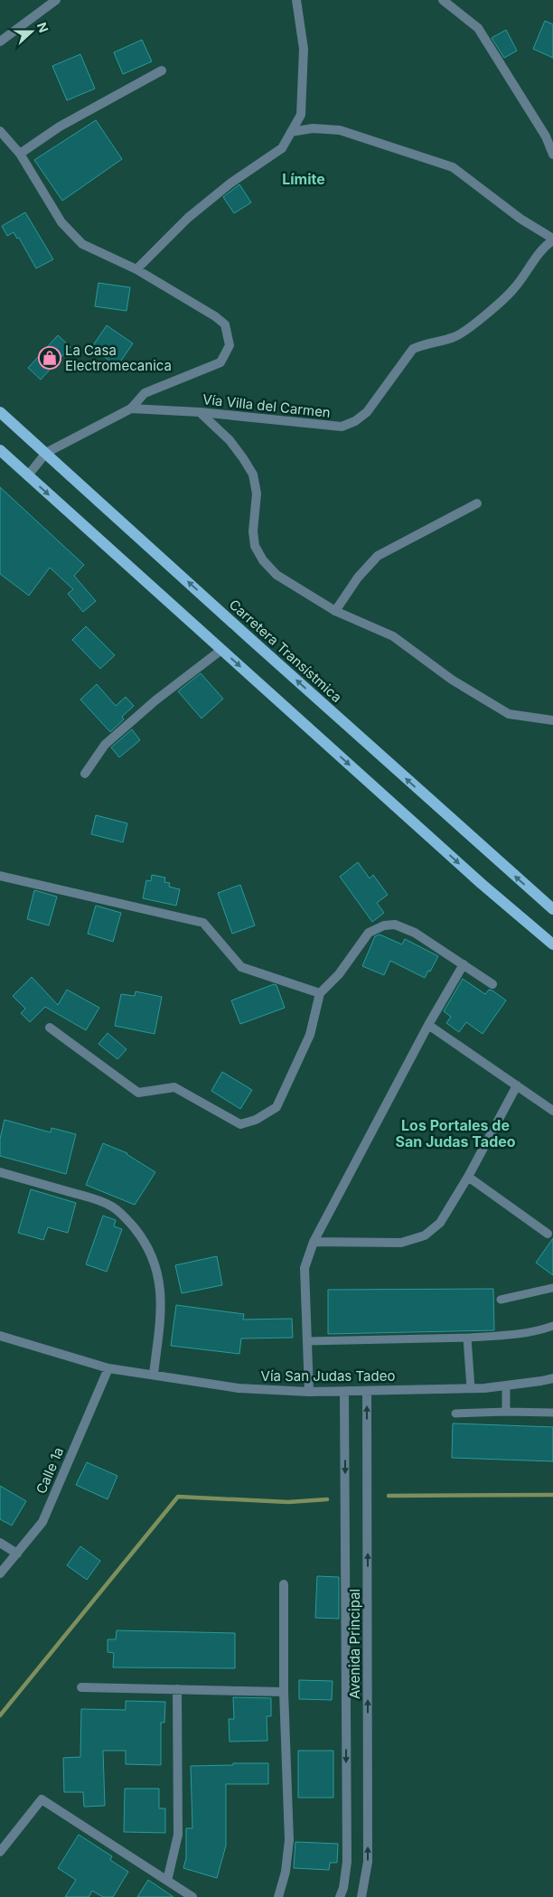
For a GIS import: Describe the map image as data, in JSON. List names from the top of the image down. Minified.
{"streets":{"main road":["Carretera Transístmica"],"street":["Vía Villa del Carmen","Vía San Judas Tadeo","Calle 1a","Avenida Principal"]},"crossings":[["Vía San Judas Tadeo","Calle 1a"],["Vía San Judas Tadeo","Avenida Principal"]],"districts":["Límite","Los Portales de San Judas Tadeo"],"places":{"shop":["La Casa Electromecanica"]},"north":"right"}
